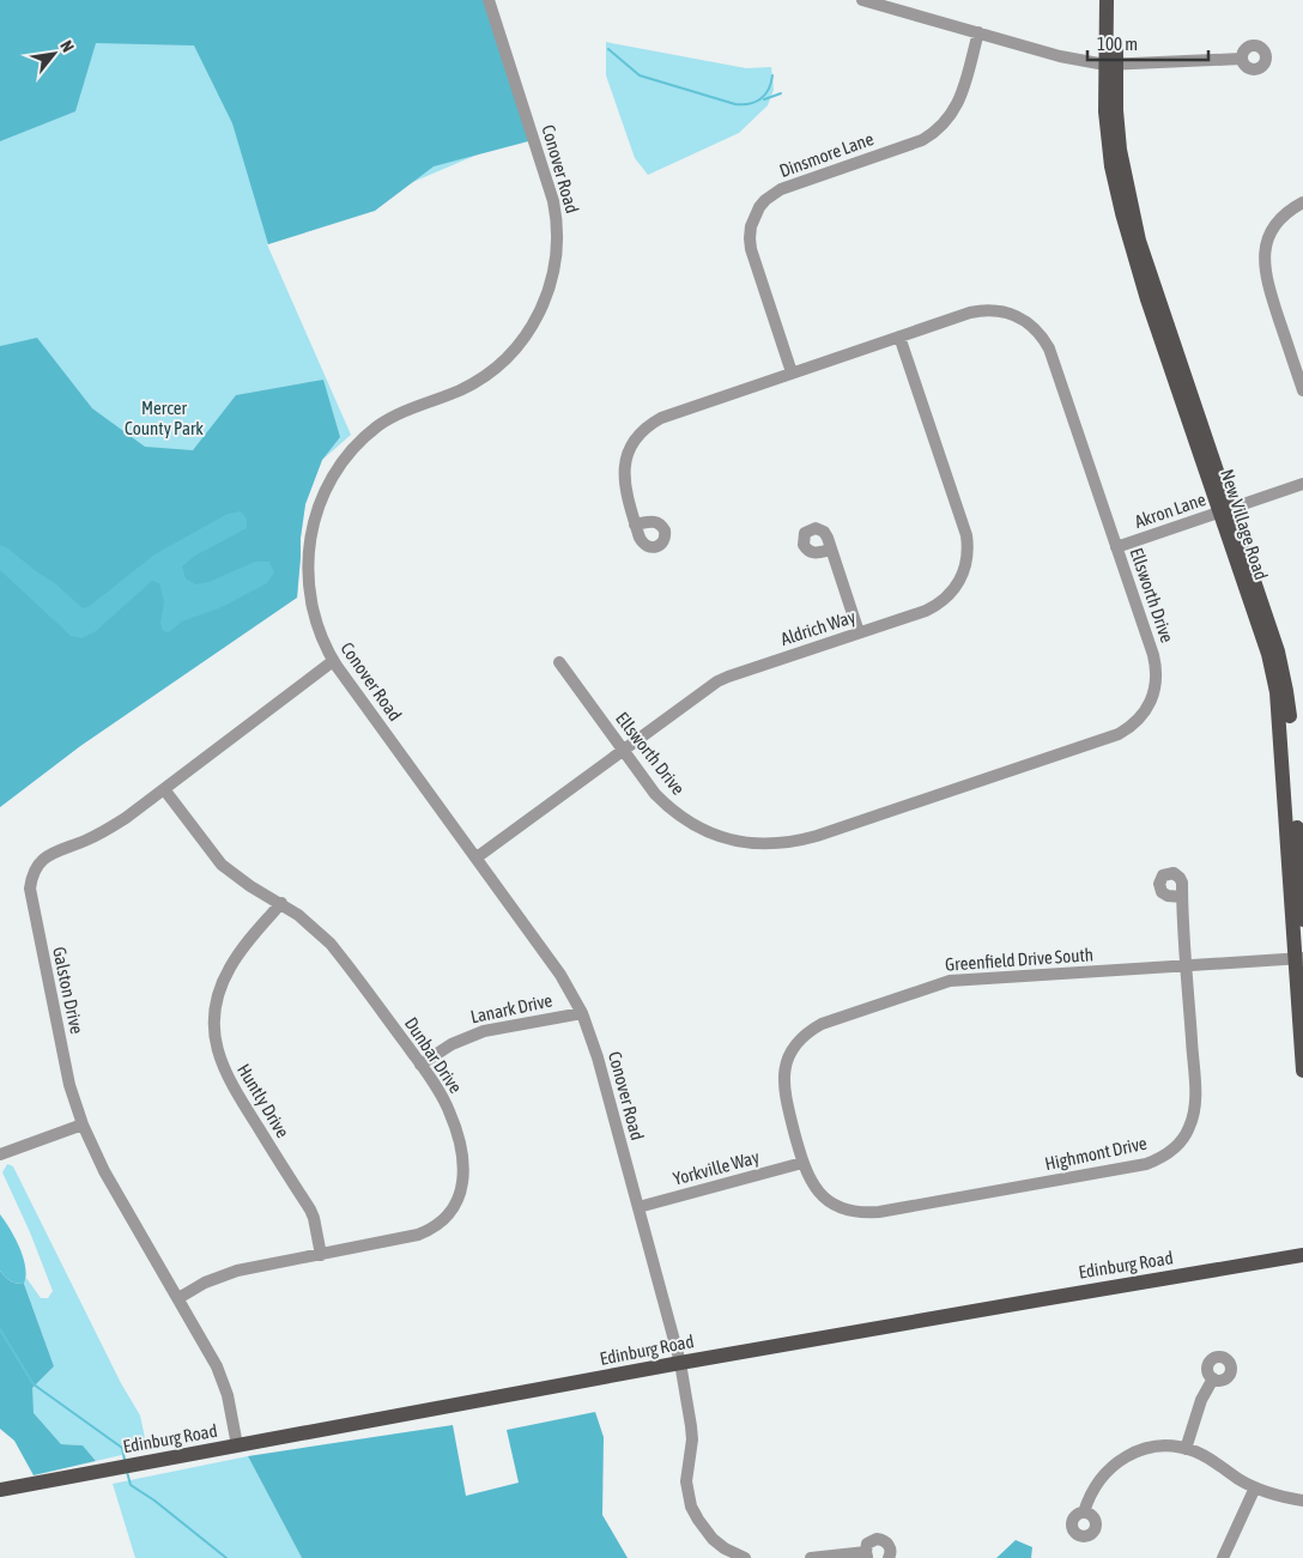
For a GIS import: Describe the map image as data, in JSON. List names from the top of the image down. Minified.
{"streets":{"main road":["New Village Road","Edinburg Road"],"street":["Dinsmore Lane","Conover Road","Akron Lane","Ellsworth Drive","Aldrich Way","Greenfield Drive South","Galston Drive","Lanark Drive","Dunbar Drive","Huntly Drive","Highmont Drive","Yorkville Way"]},"crossings":[["Dinsmore Lane","Ellsworth Drive"],["Conover Road","Aldrich Way"],["Conover Road","Galston Drive"],["Conover Road","Lanark Drive"],["Conover Road","Yorkville Way"],["Conover Road","Edinburg Road"],["Akron Lane","New Village Road"],["Akron Lane","Ellsworth Drive"],["New Village Road","Greenfield Drive South"],["Ellsworth Drive","Aldrich Way"],["Greenfield Drive South","Highmont Drive"],["Greenfield Drive South","Yorkville Way"],["Galston Drive","Dunbar Drive"],["Galston Drive","Edinburg Road"],["Lanark Drive","Dunbar Drive"],["Dunbar Drive","Huntly Drive"]],"parks":["Mercer County Park"],"scale_bar":"100 m","north":"top right"}
